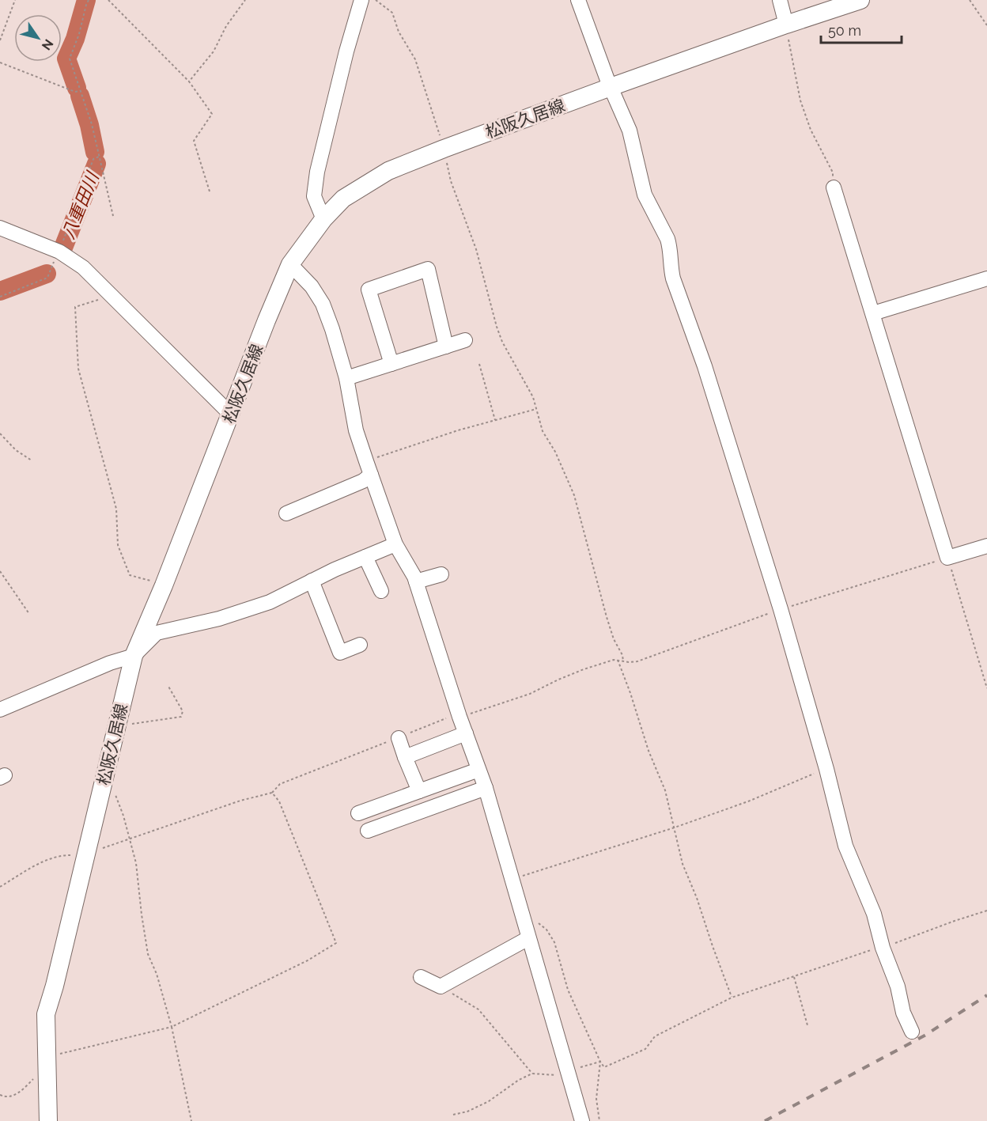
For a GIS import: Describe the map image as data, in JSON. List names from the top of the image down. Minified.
{"streets":{"main road":["松阪久居線"]},"water":["八重田川"],"scale_bar":"50 m","north":"bottom right"}
